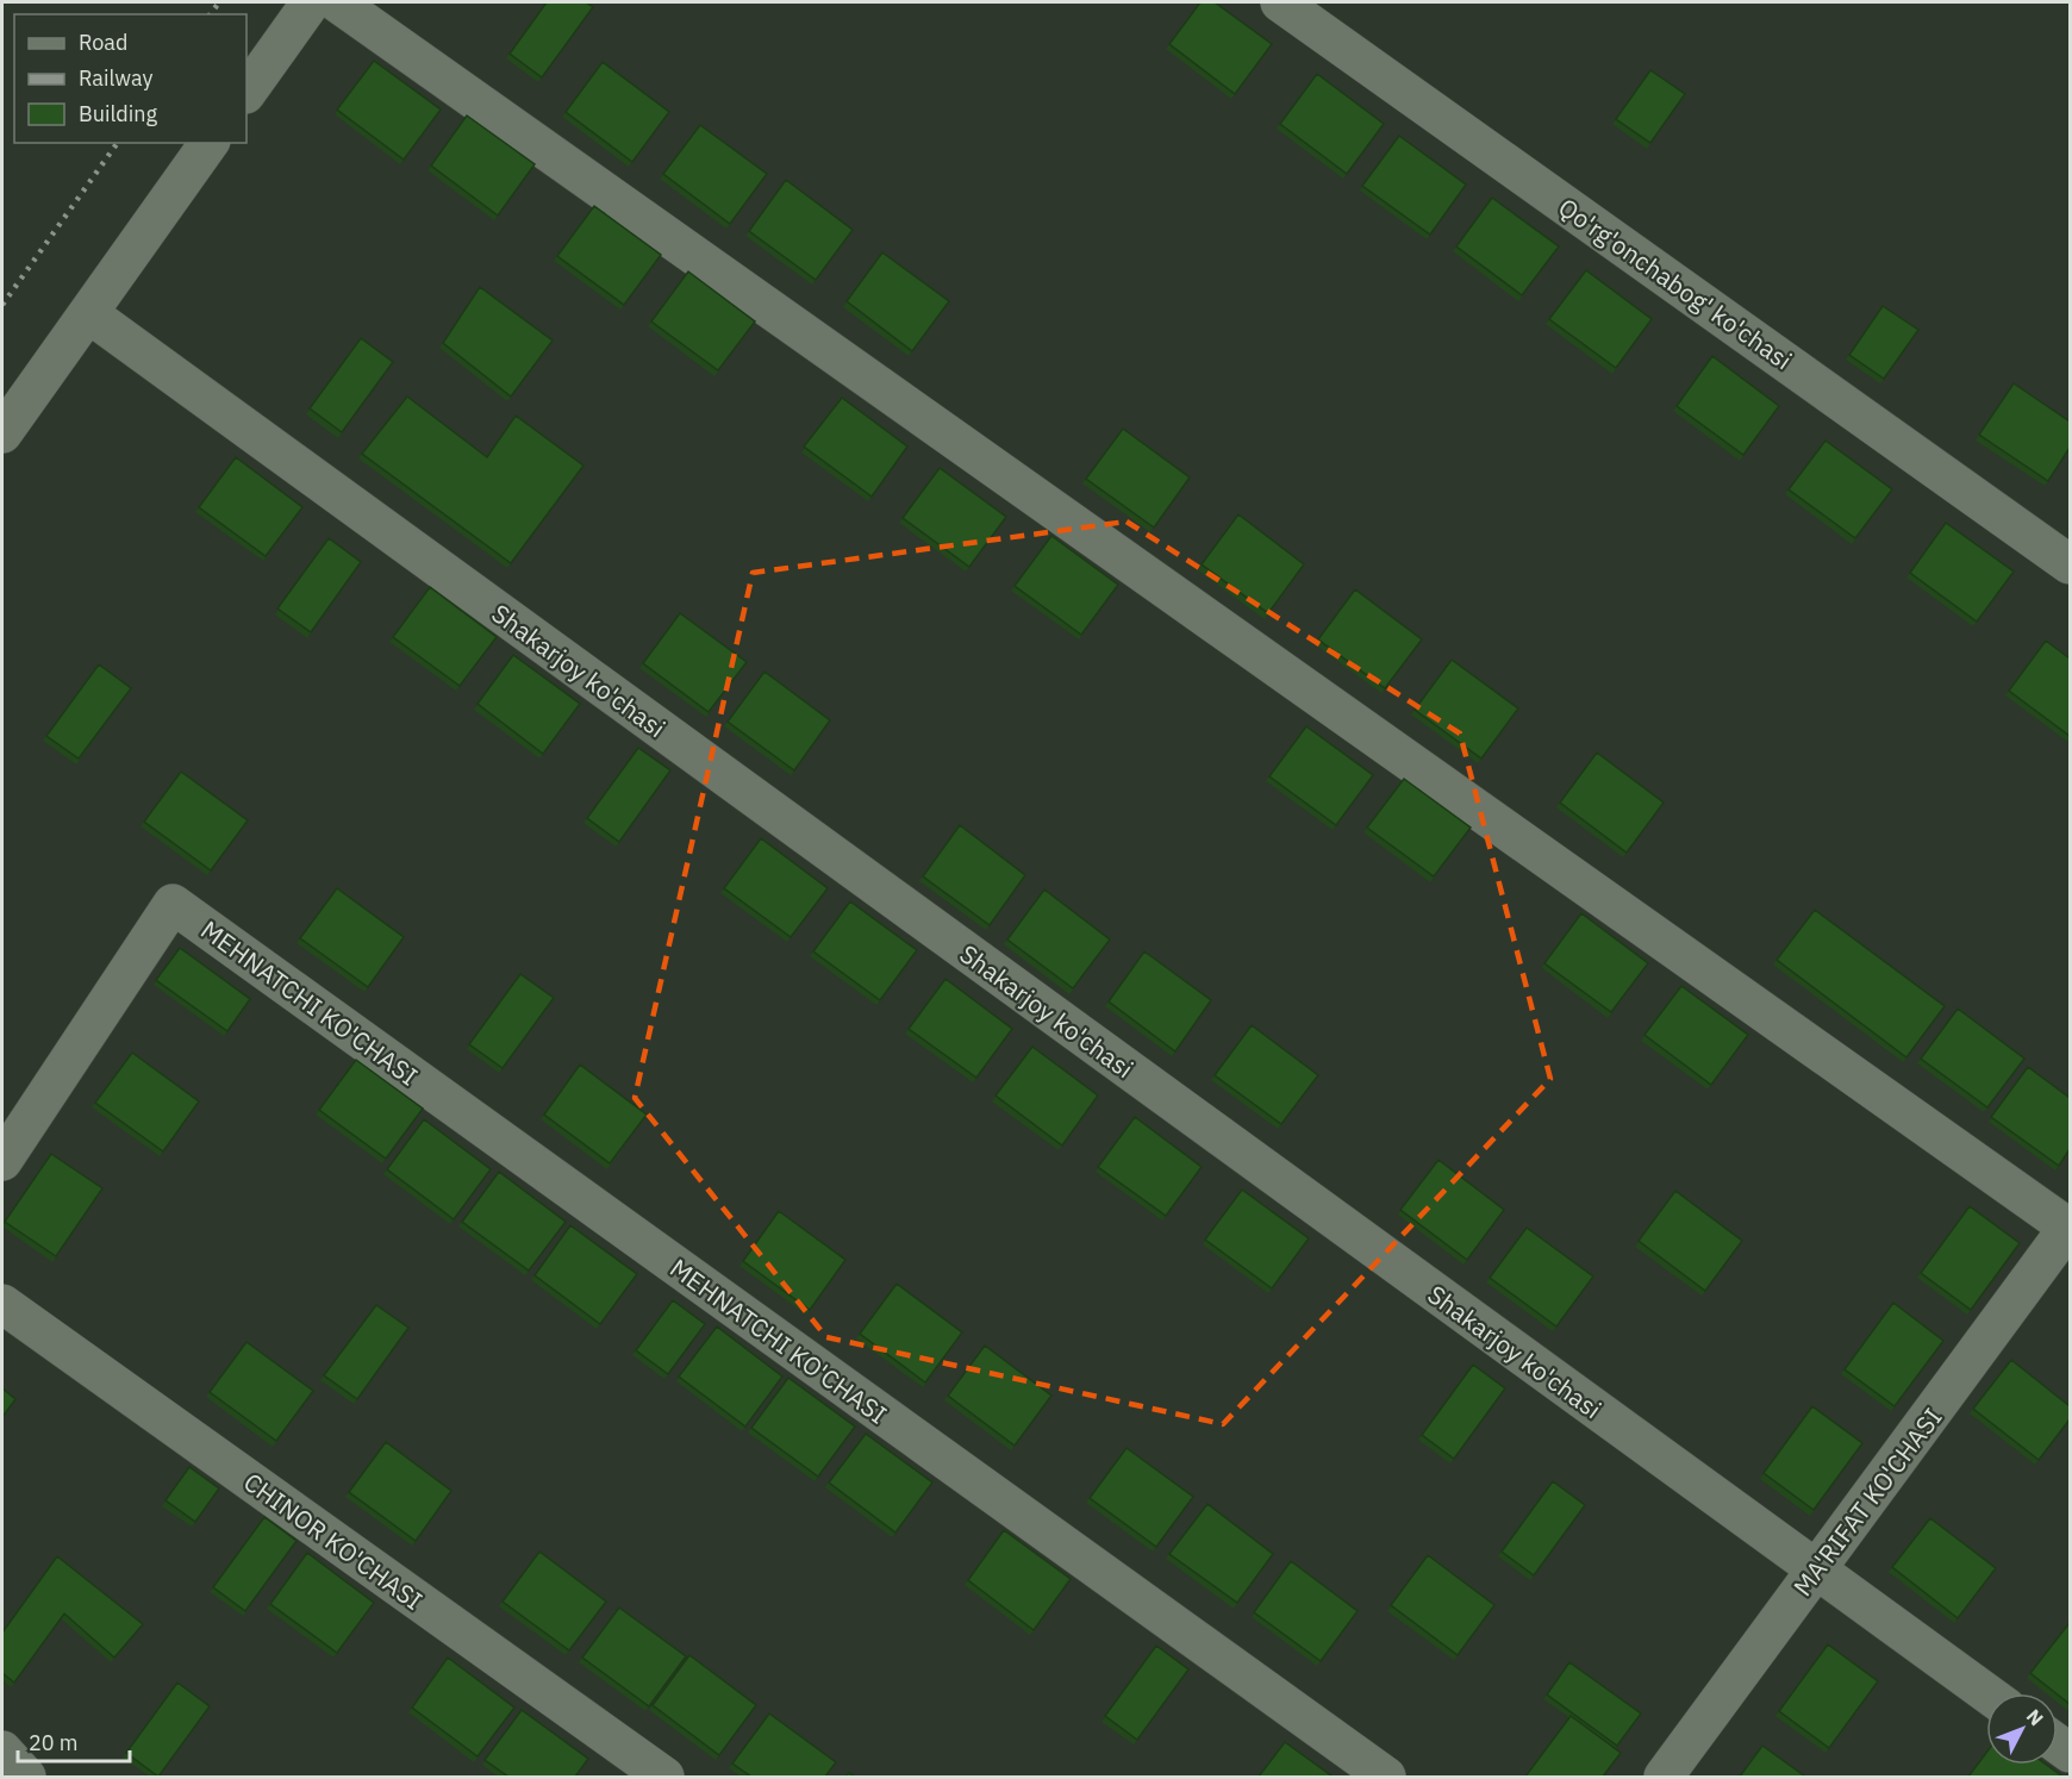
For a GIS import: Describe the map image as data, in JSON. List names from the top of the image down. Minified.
{"streets":{"street":["Qo'rg'onchabog' ko'chasi","Shakarjoy ko'chasi","MEHNATCHI KO'CHASI","MA'RIFAT KO'CHASI","CHINOR KO'CHASI"]},"crossings":[["Shakarjoy ko'chasi","MA'RIFAT KO'CHASI"]],"legend":["Road","Railway","Building"],"scale_bar":"20 m","north":"top right"}
